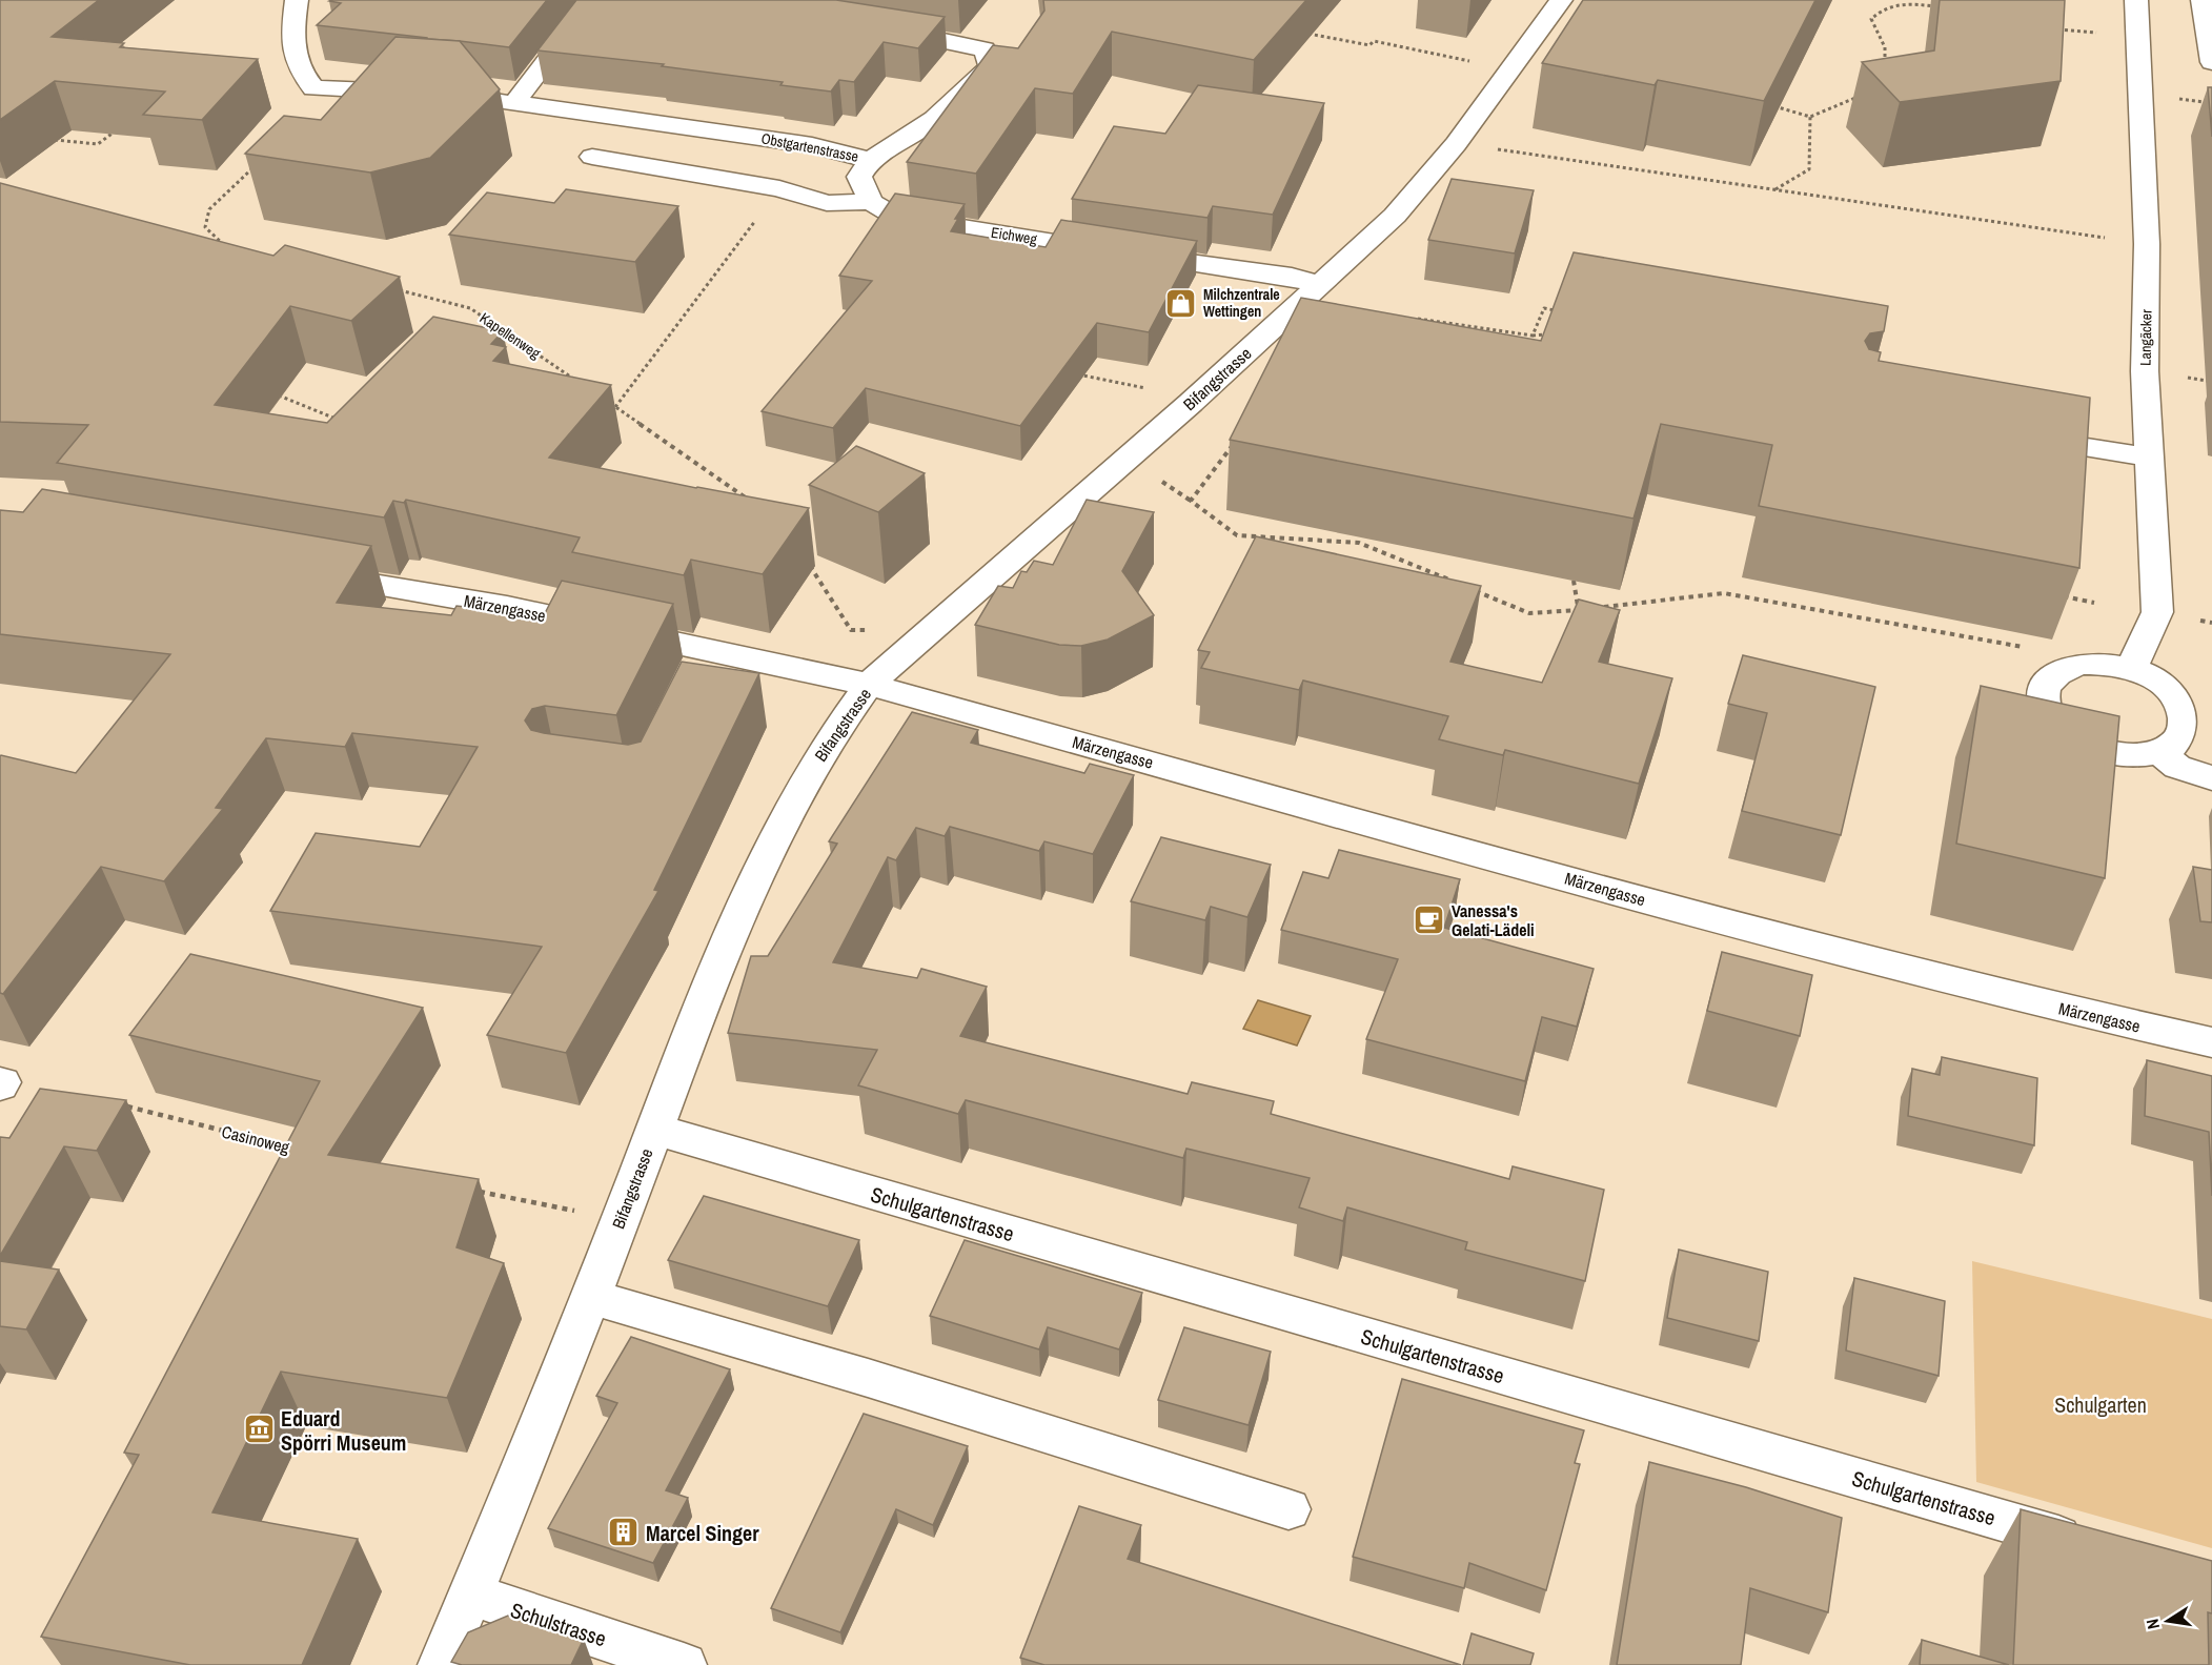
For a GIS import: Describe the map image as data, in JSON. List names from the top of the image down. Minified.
{"streets":{"street":["Obstgartenstrasse","Eichweg","Langäcker","Bifangstrasse","Märzengasse","Schulgartenstrasse","Schulstrasse"],"path":["Kapellenweg","Casinoweg"]},"crossings":[["Eichweg","Bifangstrasse"],["Bifangstrasse","Märzengasse"],["Bifangstrasse","Schulgartenstrasse"],["Bifangstrasse","Schulstrasse"]],"parks":["Schulgarten"],"places":{"shop":["Milchzentrale Wettingen"],"cafe":["Vanessa's Gelati-Lädeli"],"museum":["Eduard Spörri Museum"],"building":["Marcel Singer"]},"north":"left"}
